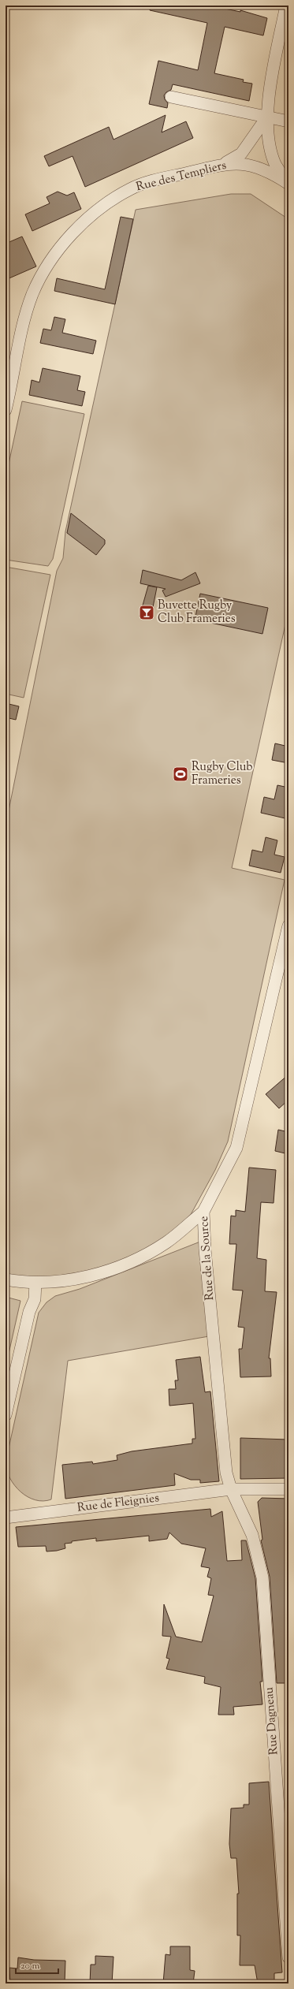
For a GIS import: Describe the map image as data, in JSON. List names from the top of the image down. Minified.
{"streets":{"street":["Rue des Templiers","Rue de la Source","Rue de Fleignies","Rue Dagneau"]},"crossings":[["Rue de la Source","Rue de Fleignies"],["Rue de la Source","Rue Dagneau"],["Rue de Fleignies","Rue Dagneau"]],"places":{"bar":["Buvette Rugby Club Frameries"],"sports":["Rugby Club Frameries"]},"scale_bar":"20 m"}
